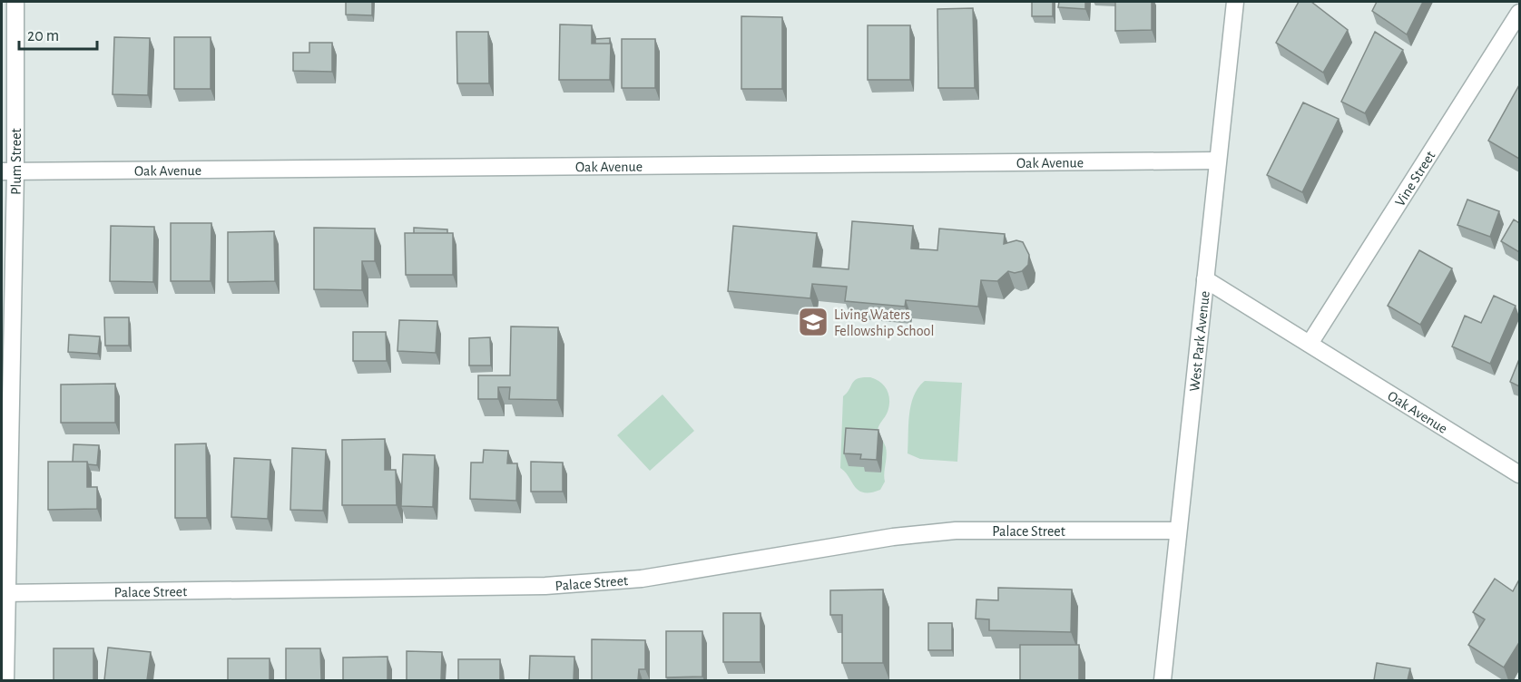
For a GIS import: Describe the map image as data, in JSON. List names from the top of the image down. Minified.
{"streets":{"street":["Plum Street","Oak Avenue","Vine Street","West Park Avenue","Palace Street"]},"crossings":[["Plum Street","Oak Avenue"],["Plum Street","Palace Street"],["Oak Avenue","Vine Street"],["Oak Avenue","West Park Avenue"],["West Park Avenue","Palace Street"]],"places":{"school or university":["Living Waters Fellowship School"]},"scale_bar":"20 m"}
